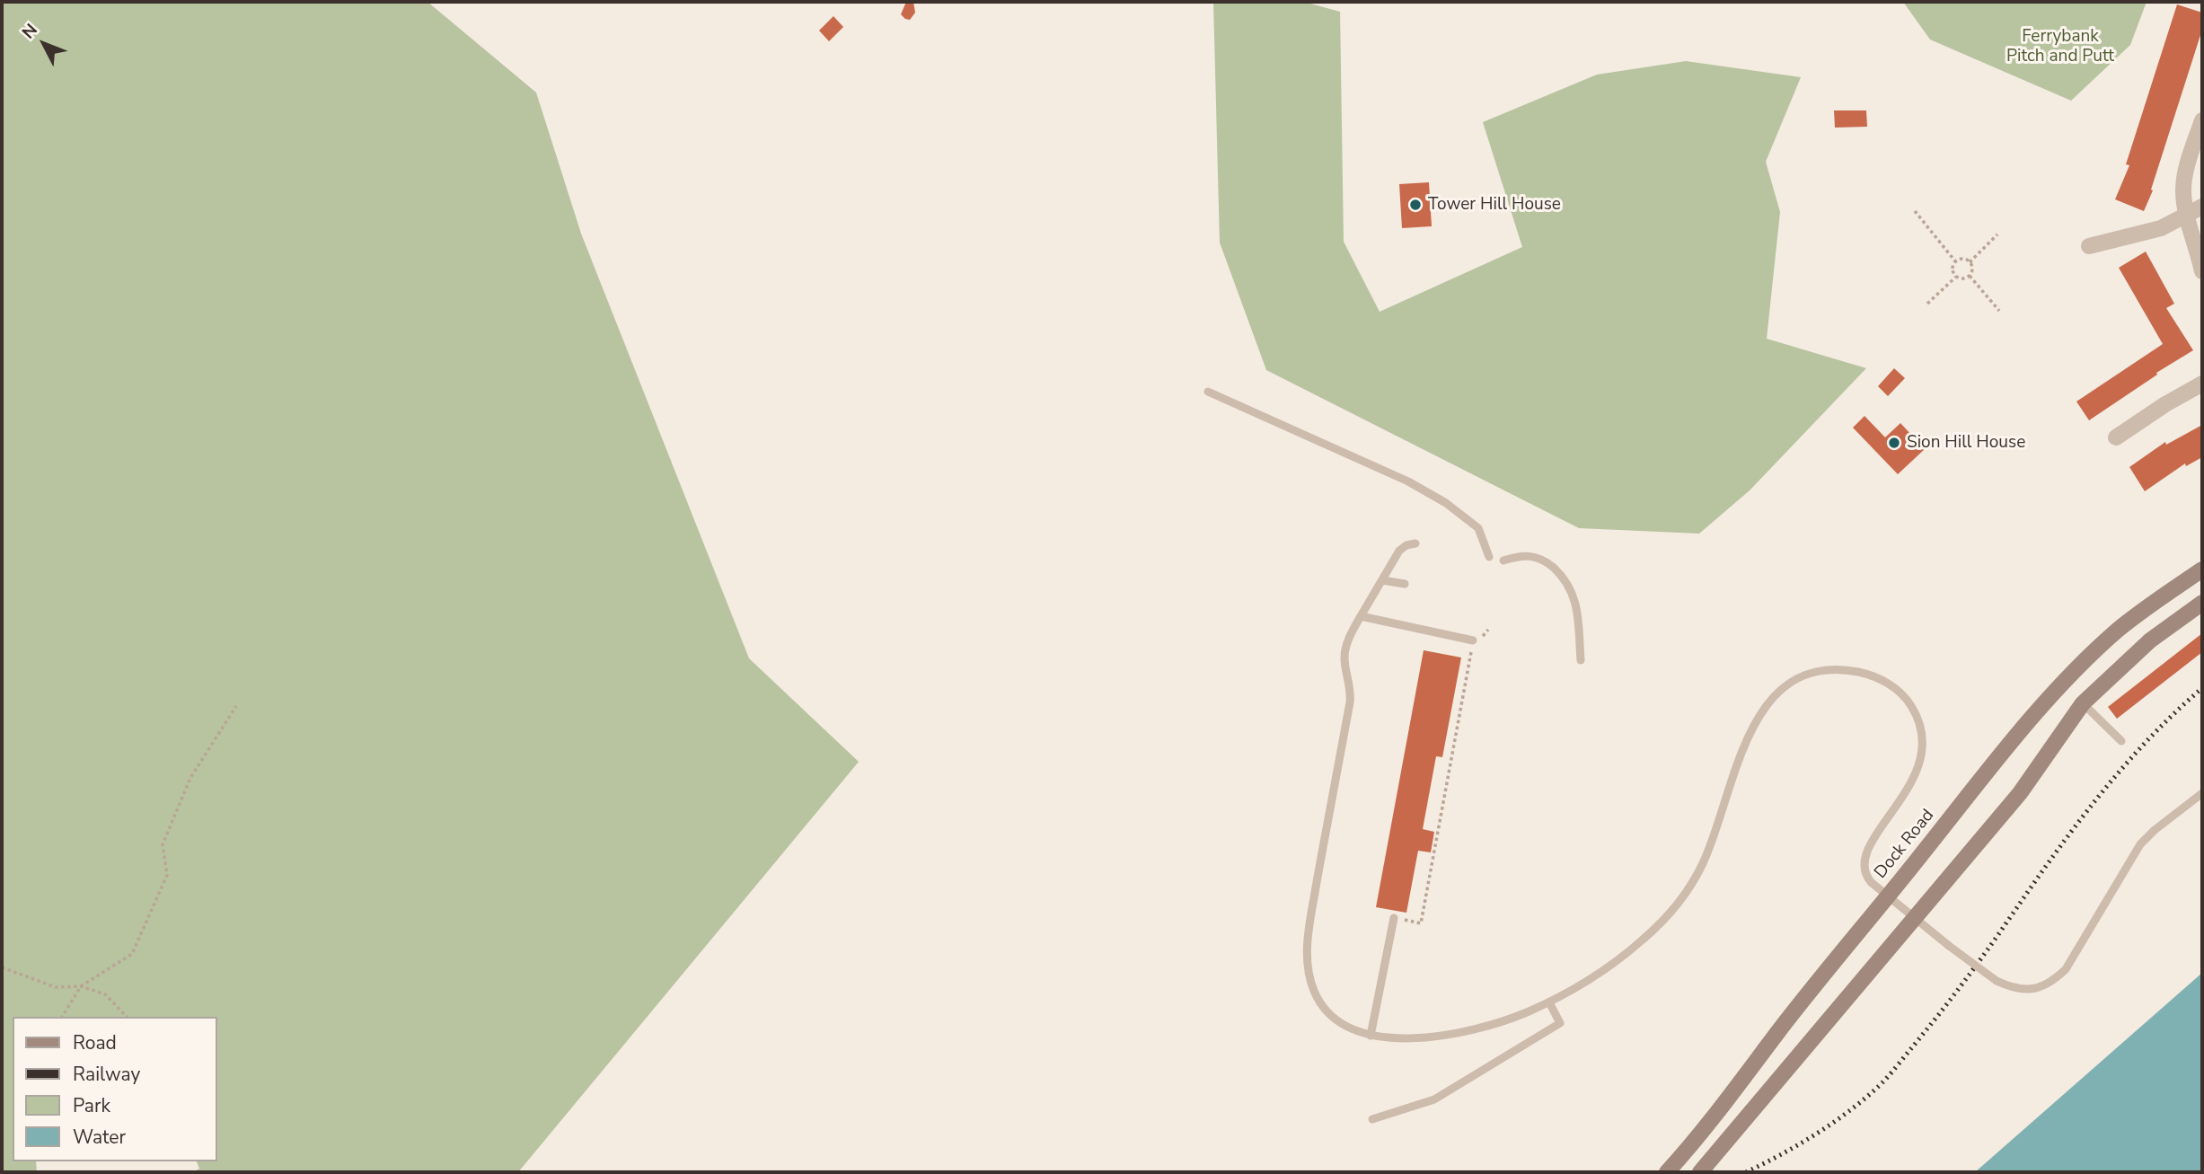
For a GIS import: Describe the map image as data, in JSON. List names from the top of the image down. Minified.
{"streets":{"main road":["Dock Road"]},"parks":["Ferrybank Pitch and Putt"],"places":["Tower Hill House","Sion Hill House"],"legend":["Road","Railway","Park","Water"],"north":"top left"}
